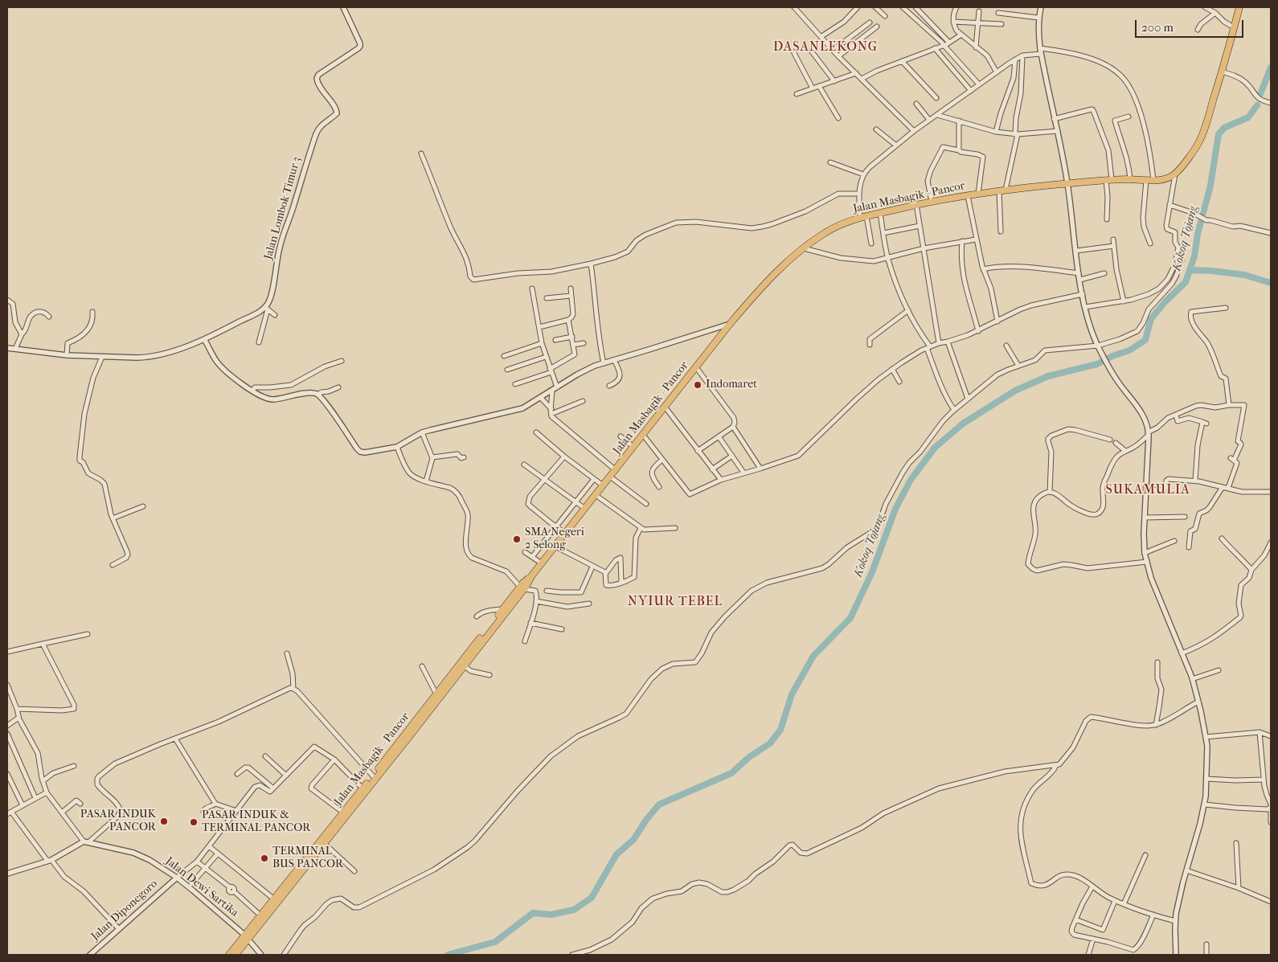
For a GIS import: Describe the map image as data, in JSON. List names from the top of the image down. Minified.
{"streets":{"main road":["Jalan Masbagik - Pancor"],"street":["Jalan Lombok Timur 3","Jalan Dewi Sartika","Jalan Diponegoro"]},"crossings":[["Jalan Masbagik - Pancor","Jalan Dewi Sartika"],["Jalan Dewi Sartika","Jalan Diponegoro"]],"districts":["DASANLEKONG","SUKAMULIA","NYIUR TEBEL"],"water":["Kokoq Tojang"],"places":["Indomaret","SMA Negeri 2 Selong","PASAR INDUK PANCOR","PASAR INDUK & TERMINAL PANCOR","TERMINAL BUS PANCOR"],"scale_bar":"200 m"}
